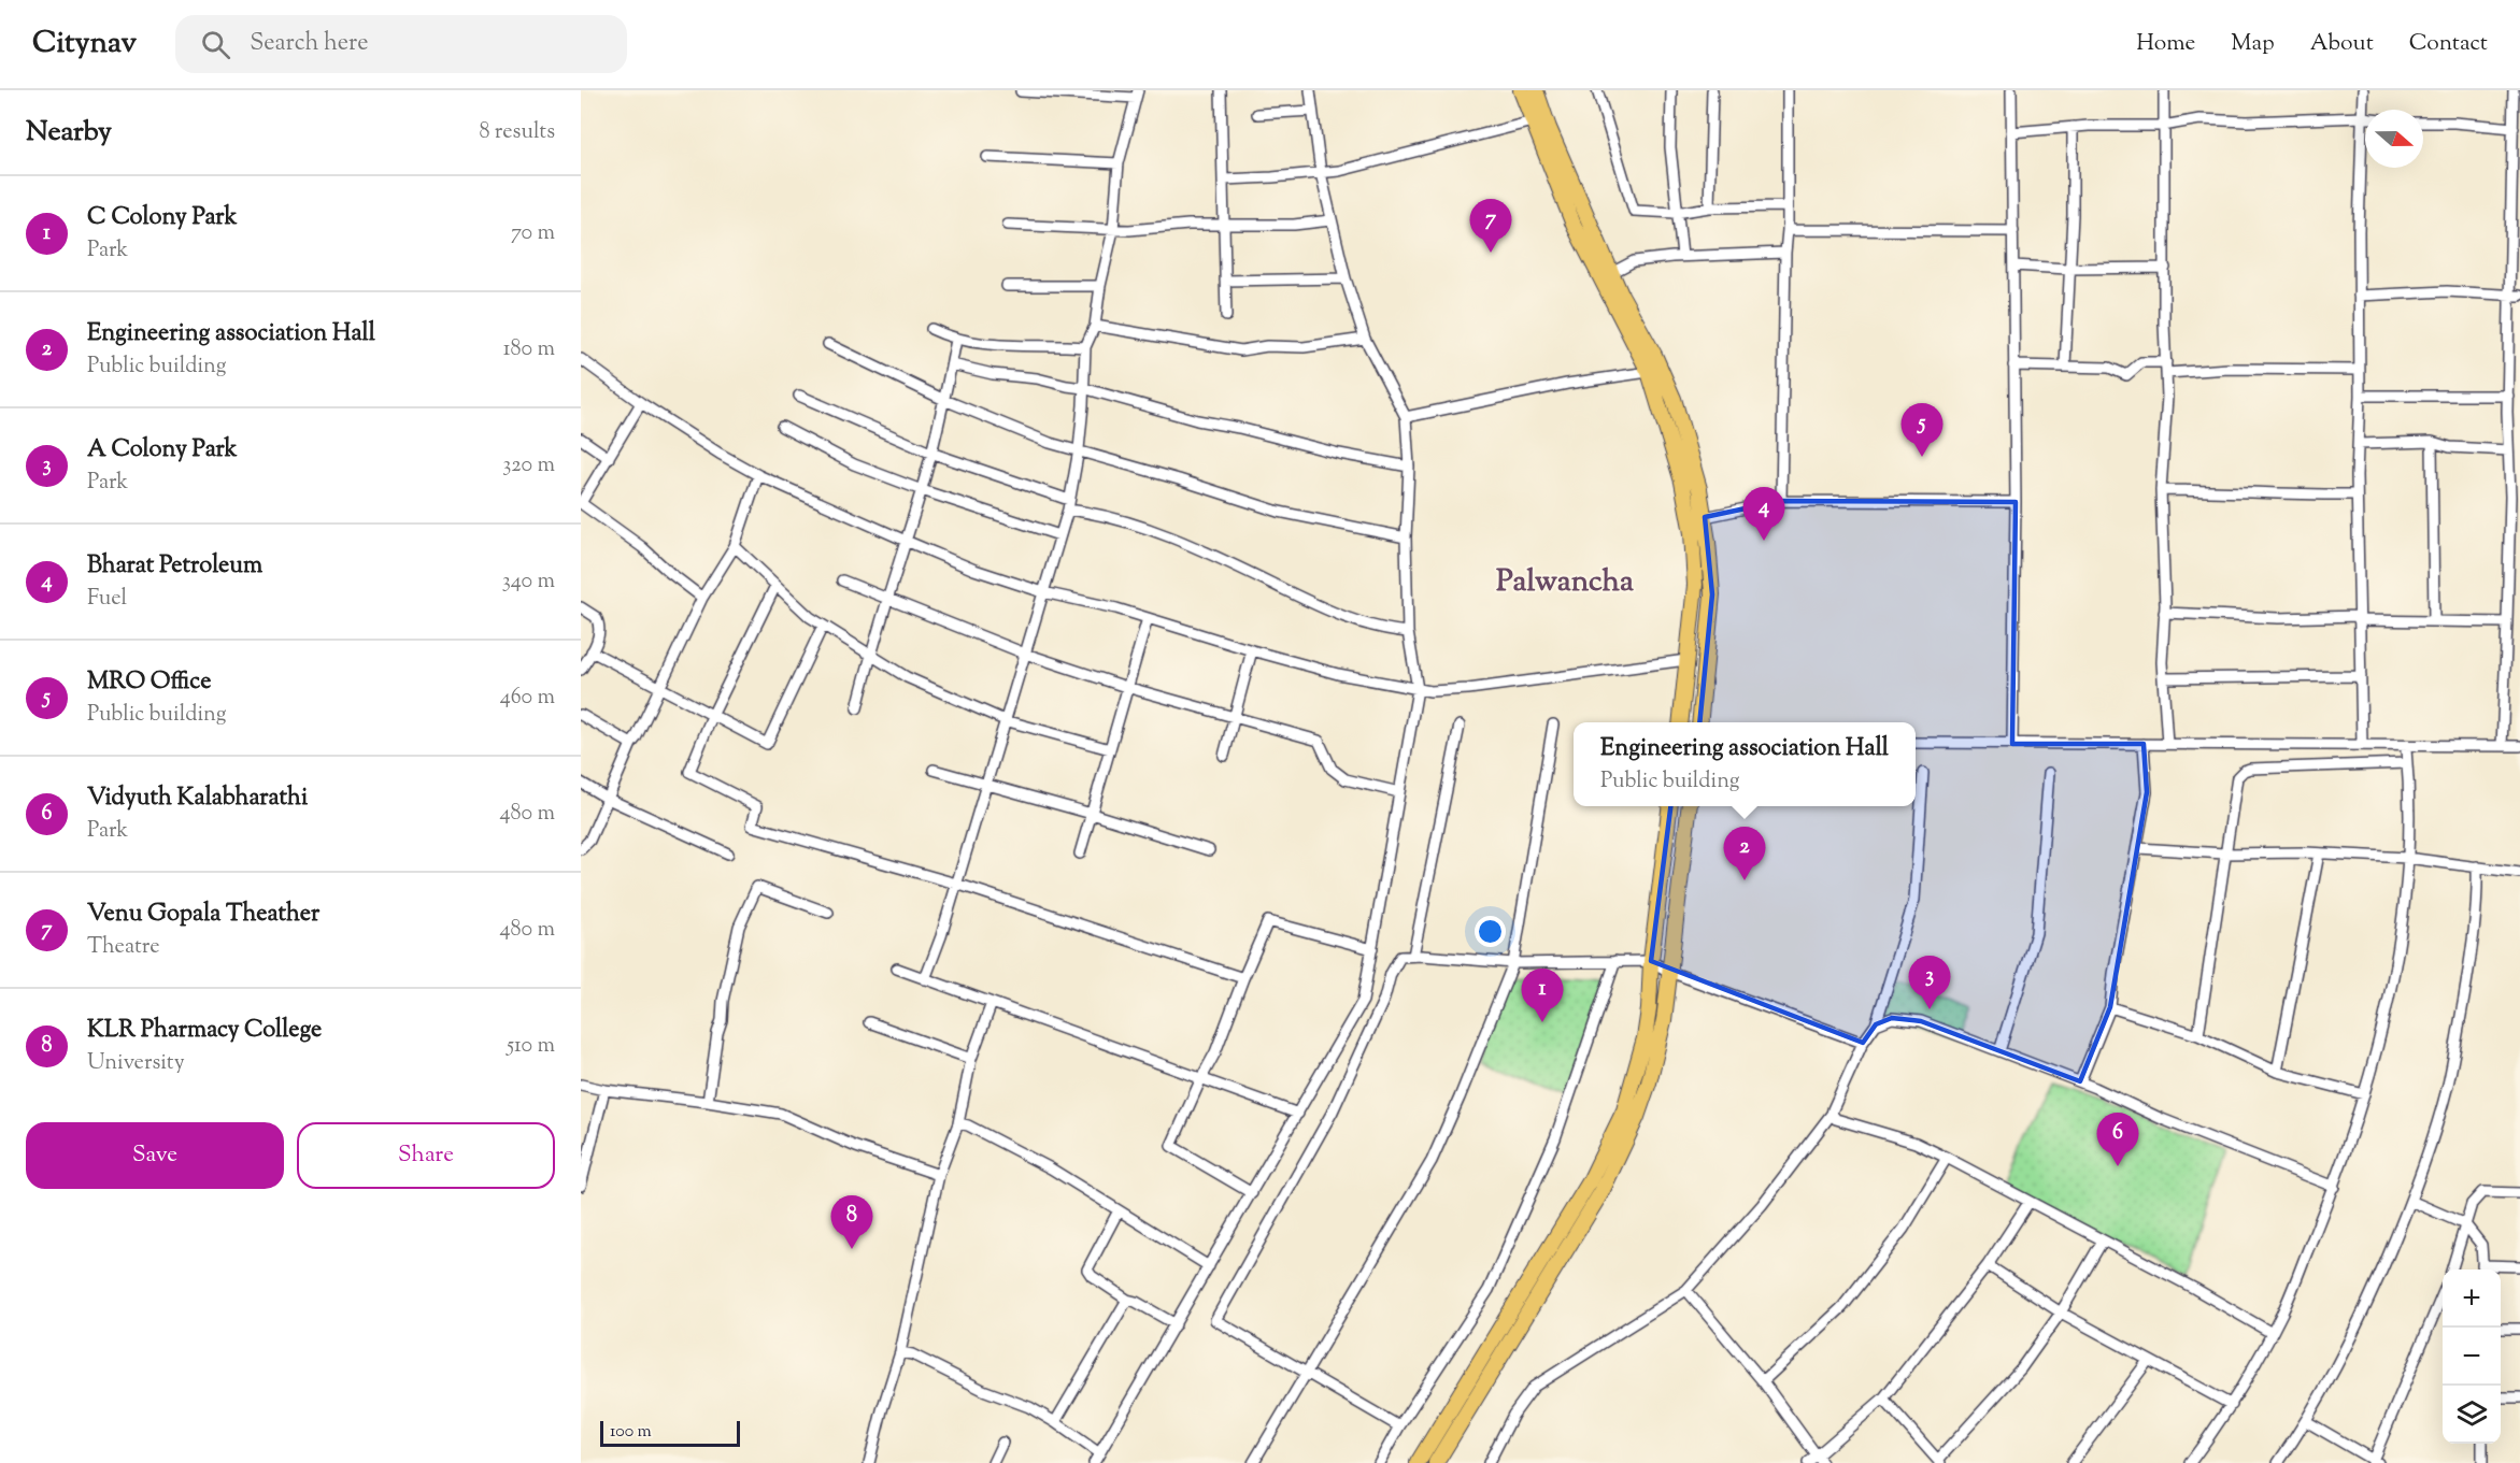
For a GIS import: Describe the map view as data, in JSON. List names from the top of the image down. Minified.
{"districts":["Palwancha"],"scale_bar":"100 m","north":"right","page":{"header":"Citynav","search":"Search here","nav":["Home","Map","About","Contact"],"heading":["Nearby","8 results"],"list":[{"mark":"1","name":"C Colony Park","note":"Park","value":"70 m"},{"mark":"2","name":"Engineering association Hall","note":"Public building","value":"180 m"},{"mark":"3","name":"A Colony Park","note":"Park","value":"320 m"},{"mark":"4","name":"Bharat Petroleum","note":"Fuel","value":"340 m"},{"mark":"5","name":"MRO Office","note":"Public building","value":"460 m"},{"mark":"6","name":"Vidyuth Kalabharathi","note":"Park","value":"480 m"},{"mark":"7","name":"Venu Gopala Theather","note":"Theatre","value":"480 m"},{"mark":"8","name":"KLR Pharmacy College","note":"University","value":"510 m"}],"pins":["7","5","4","2","3","1","6","8"],"popup":["Engineering association Hall","Public building"],"buttons":["Save","Share"],"map_buttons":["+","−"],"scale":"100 m"}}
